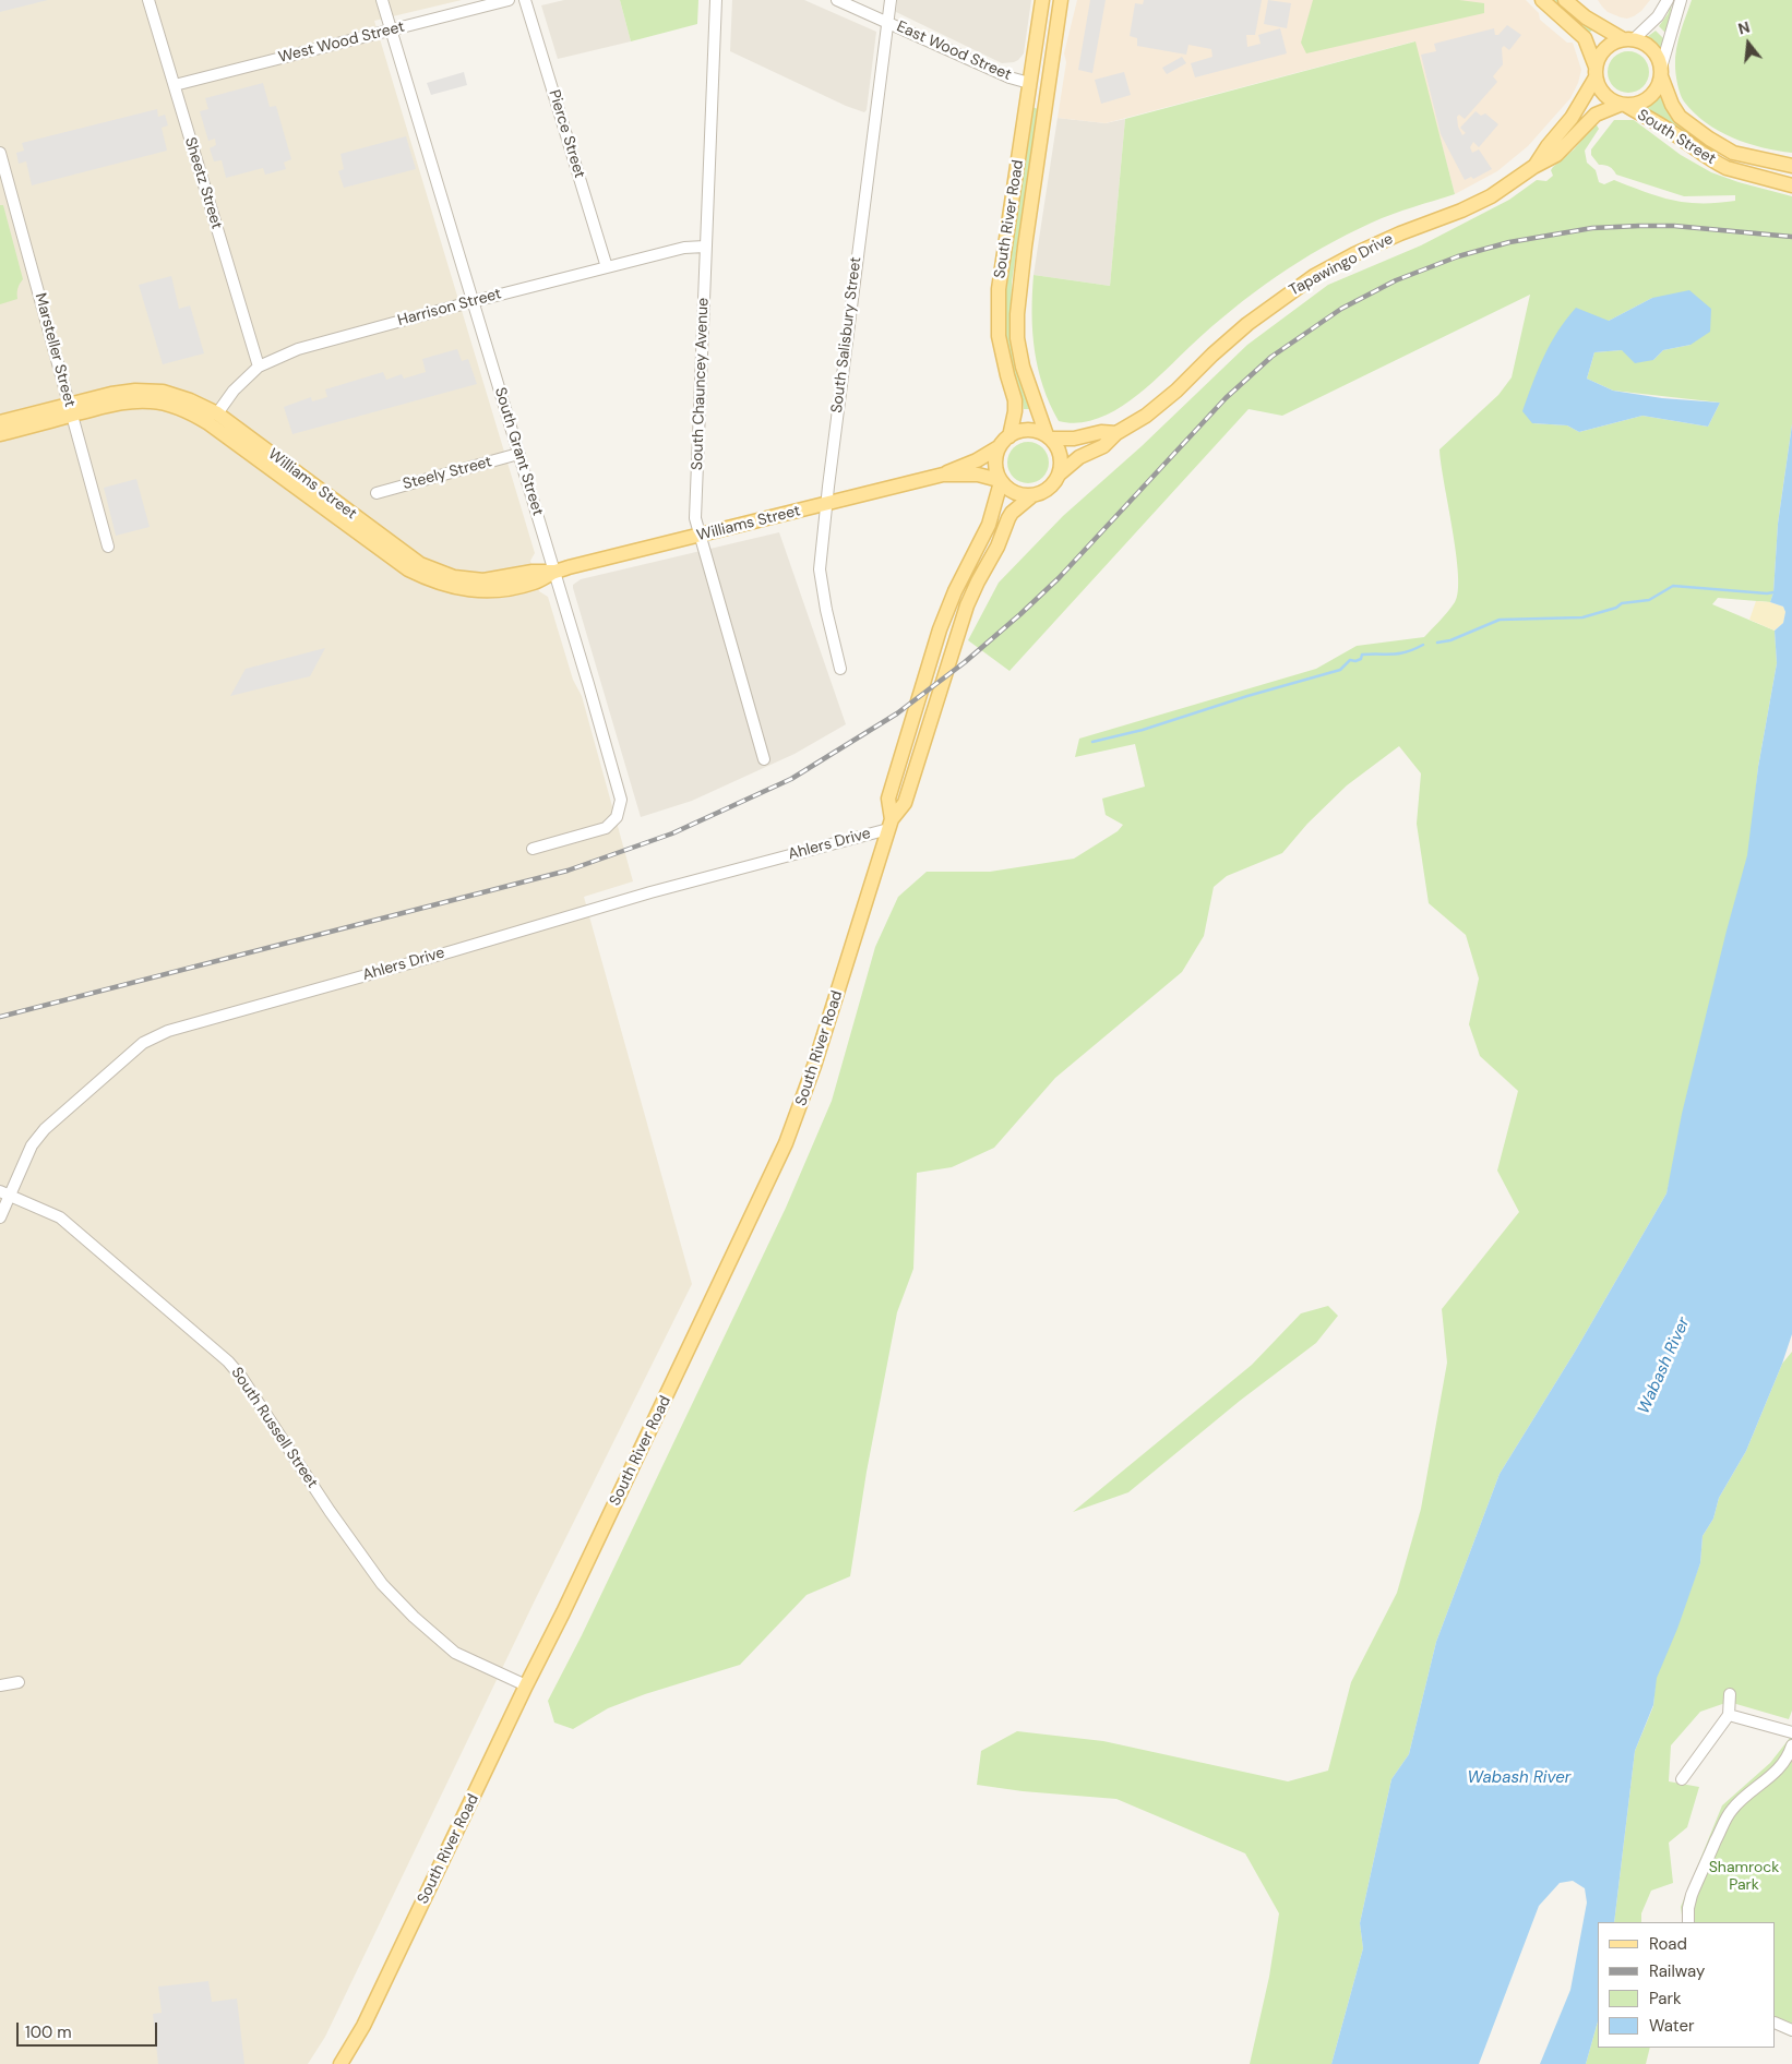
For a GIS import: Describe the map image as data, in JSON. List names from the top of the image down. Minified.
{"streets":{"main road":["South Street","South River Road","Tapawingo Drive","Williams Street"],"street":["West Wood Street","East Wood Street","Pierce Street","Sheetz Street","Harrison Street","South Salisbury Street","Marsteller Street","South Chauncey Avenue","South Grant Street","Steely Street","Ahlers Drive","South Russell Street"]},"crossings":[["West Wood Street","Sheetz Street"],["West Wood Street","South Grant Street"],["East Wood Street","South River Road"],["East Wood Street","South Salisbury Street"],["Pierce Street","Harrison Street"],["South Street","Tapawingo Drive"],["Sheetz Street","Harrison Street"],["South River Road","Tapawingo Drive"],["South River Road","Williams Street"],["South River Road","Ahlers Drive"],["South River Road","South Russell Street"],["Tapawingo Drive","Williams Street"],["Harrison Street","South Chauncey Avenue"],["Harrison Street","South Grant Street"],["Harrison Street","Williams Street"],["South Salisbury Street","Williams Street"],["Marsteller Street","Williams Street"],["South Chauncey Avenue","Williams Street"],["South Grant Street","Steely Street"],["South Grant Street","Williams Street"],["Ahlers Drive","South Russell Street"]],"water":["Wabash River"],"parks":["Shamrock Park"],"legend":["Road","Railway","Park","Water"],"scale_bar":"100 m","north":"top"}
